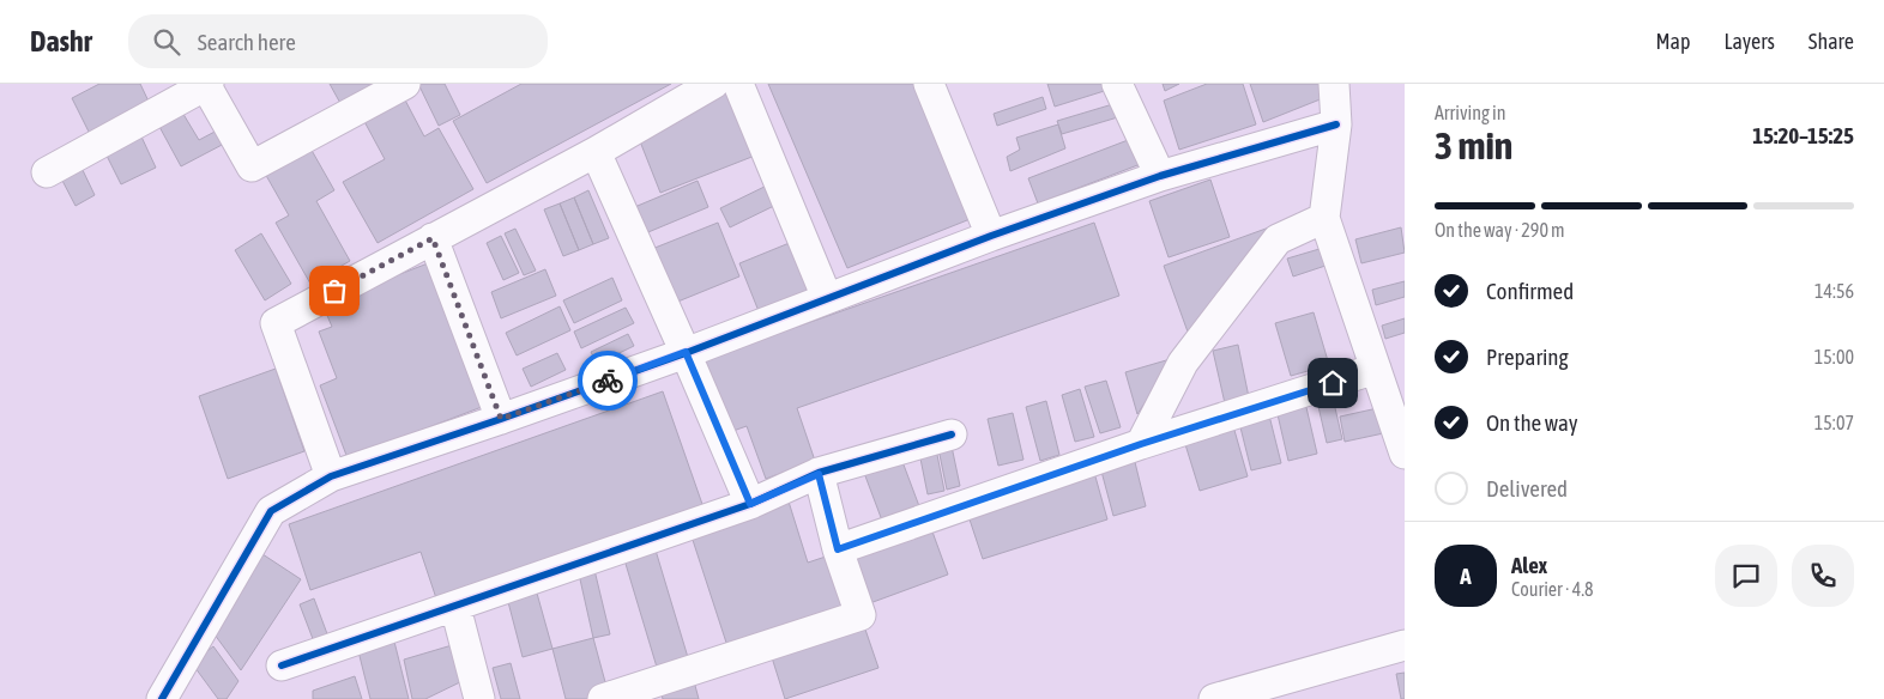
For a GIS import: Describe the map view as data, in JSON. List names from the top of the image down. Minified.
{"page":{"header":"Dashr","search":"Search here","nav":["Map","Layers","Share"],"heading":["3 min","Arriving in","15:20–15:25"],"panel":["Alex","Courier · 4.8"],"bar":"On the way · 290 m","list":[["Confirmed","14:56"],["Preparing","15:00"],["On the way","15:07"],"Delivered"],"round":"A"}}
